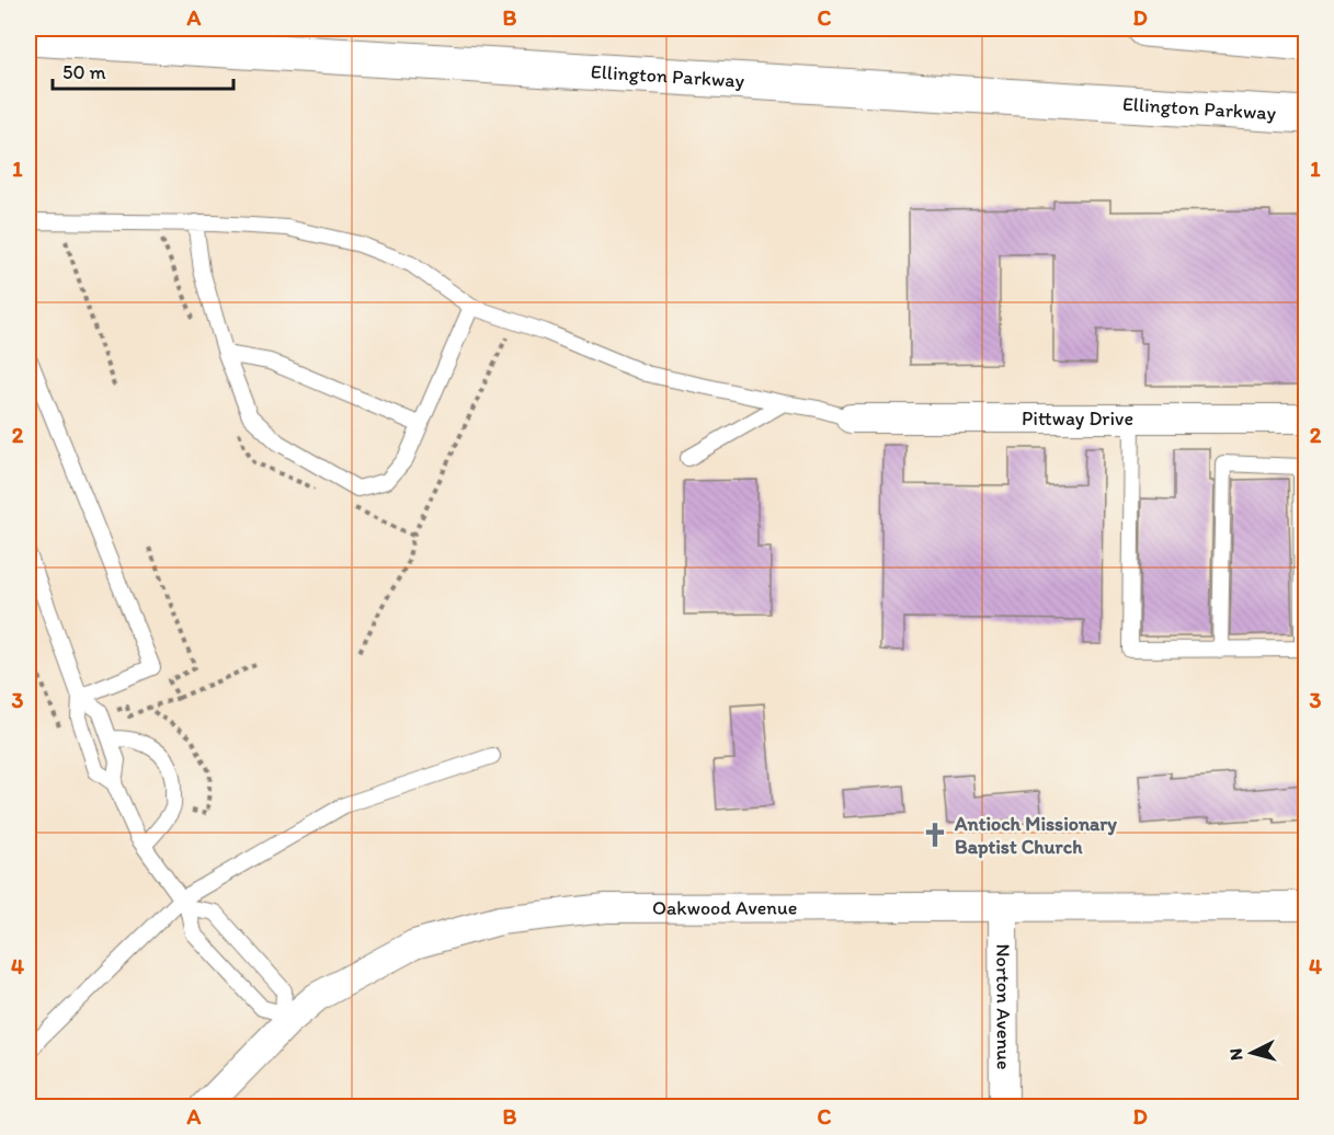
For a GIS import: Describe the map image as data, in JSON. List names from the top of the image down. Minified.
{"streets":{"highway":["Ellington Parkway"],"street":["Pittway Drive","Oakwood Avenue","Norton Avenue"]},"crossings":[["Oakwood Avenue","Norton Avenue"]],"places":{"church":["Antioch Missionary Baptist Church"]},"scale_bar":"50 m","north":"left","grid":{"columns":["A","B","C","D"],"rows":["1","2","3","4"]}}
